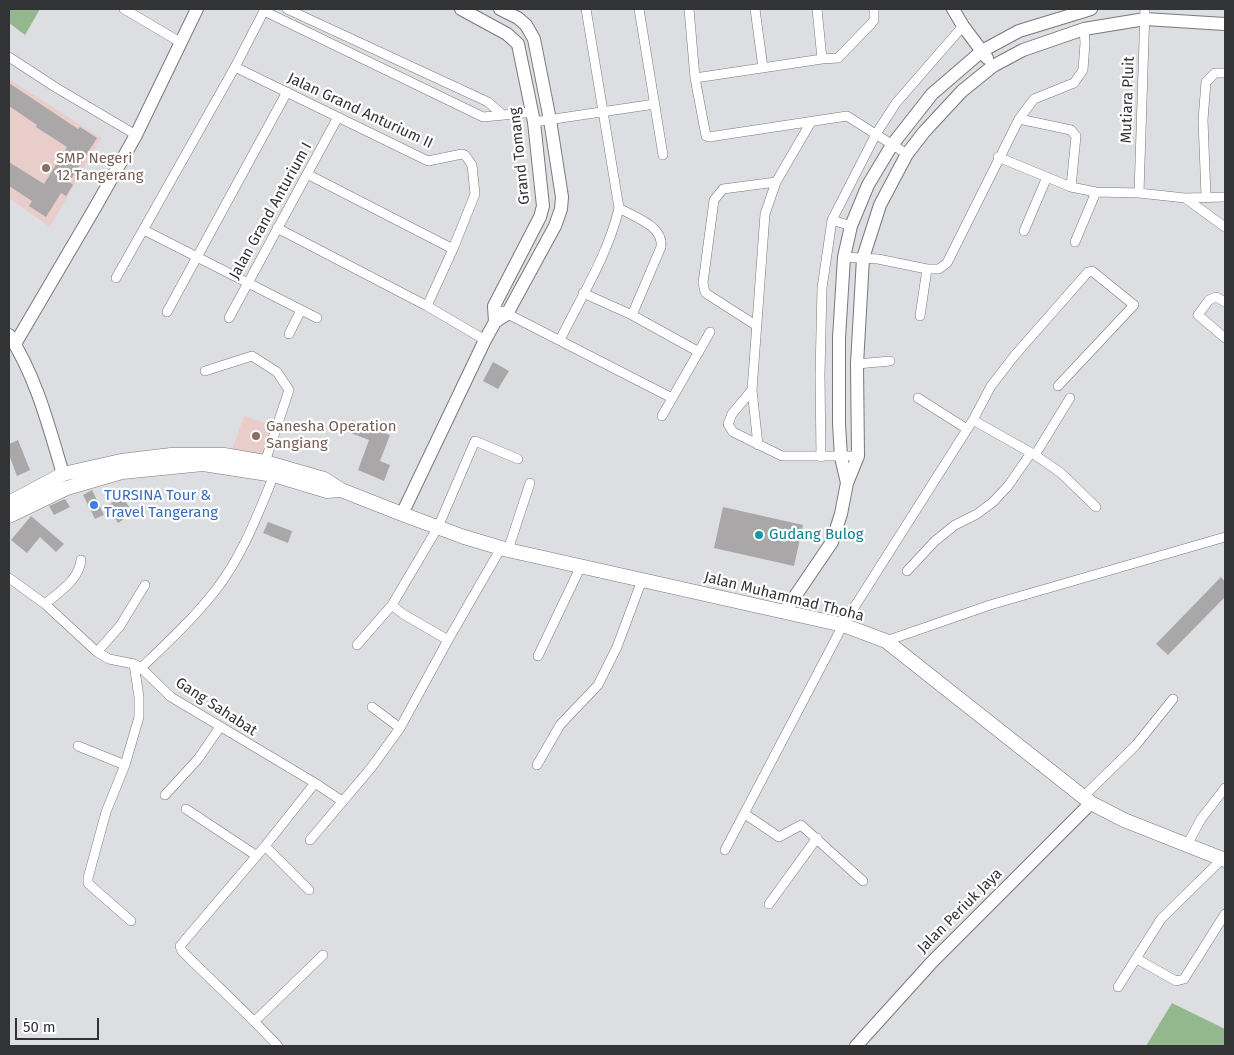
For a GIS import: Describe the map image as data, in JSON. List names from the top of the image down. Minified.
{"streets":{"main road":["Jalan Muhammad Thoha"],"street":["Mutiara Pluit","Jalan Grand Anturium II","Grand Tomang","Jalan Grand Anturium I","Gang Sahabat","Jalan Periuk Jaya"]},"crossings":[["Jalan Grand Anturium II","Jalan Grand Anturium I"],["Jalan Muhammad Thoha","Jalan Periuk Jaya"]],"places":["SMP Negeri 12 Tangerang","Ganesha Operation Sangiang","TURSINA Tour & Travel Tangerang","Gudang Bulog"],"scale_bar":"50 m"}
